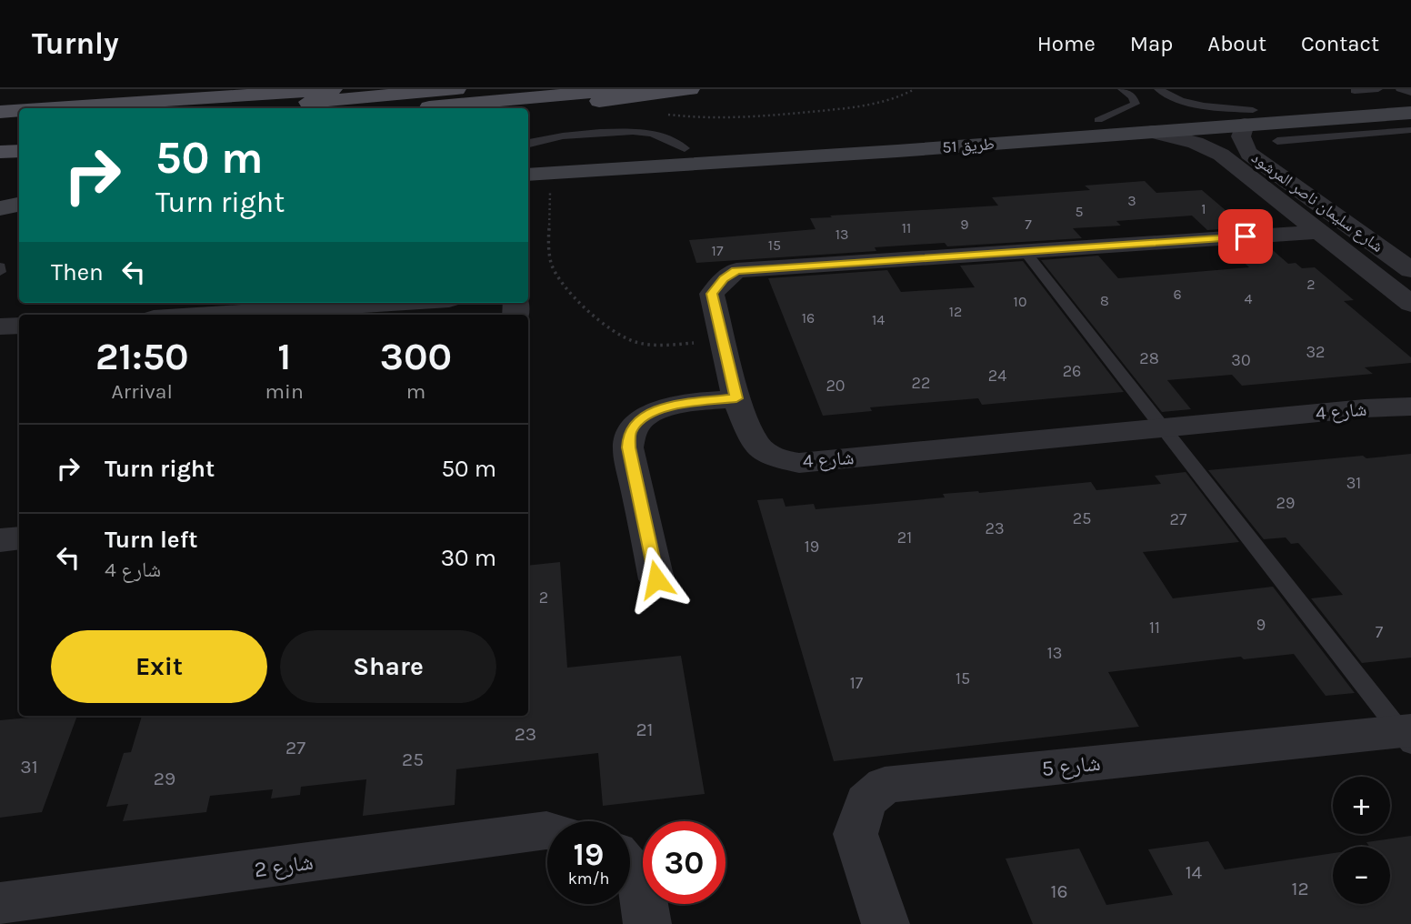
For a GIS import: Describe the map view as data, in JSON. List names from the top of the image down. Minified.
{"streets":{"street":["طريق 51","شارع سليمان ناصر المرشود","شارع 4","شارع 5","شارع 2"]},"crossings":[["طريق 51","شارع سليمان ناصر المرشود"],["شارع سليمان ناصر المرشود","شارع 4"]],"house_numbers":["3","1","5","9","7","11","13","15","17","2","6","4","8","10","12","16","14","32","28","30","26","24","22","20","31","29","25","27","23","21","19","2","9","11","7","13","15","17","21","23","27","25","31","29","14","12","16"],"page":{"header":"Turnly","nav":["Home","Map","About","Contact"],"turn":["50 m","Turn right"],"then":"Then","eta":["21:50","Arrival","1","min","300","m"],"list":[{"name":"Turn right","value":"50 m"},{"name":"Turn left","note":"شارع 4","value":"30 m"}],"buttons":["Exit","Share"],"map_buttons":["+","−"],"speed":"19 km/h","limit":"30"}}
